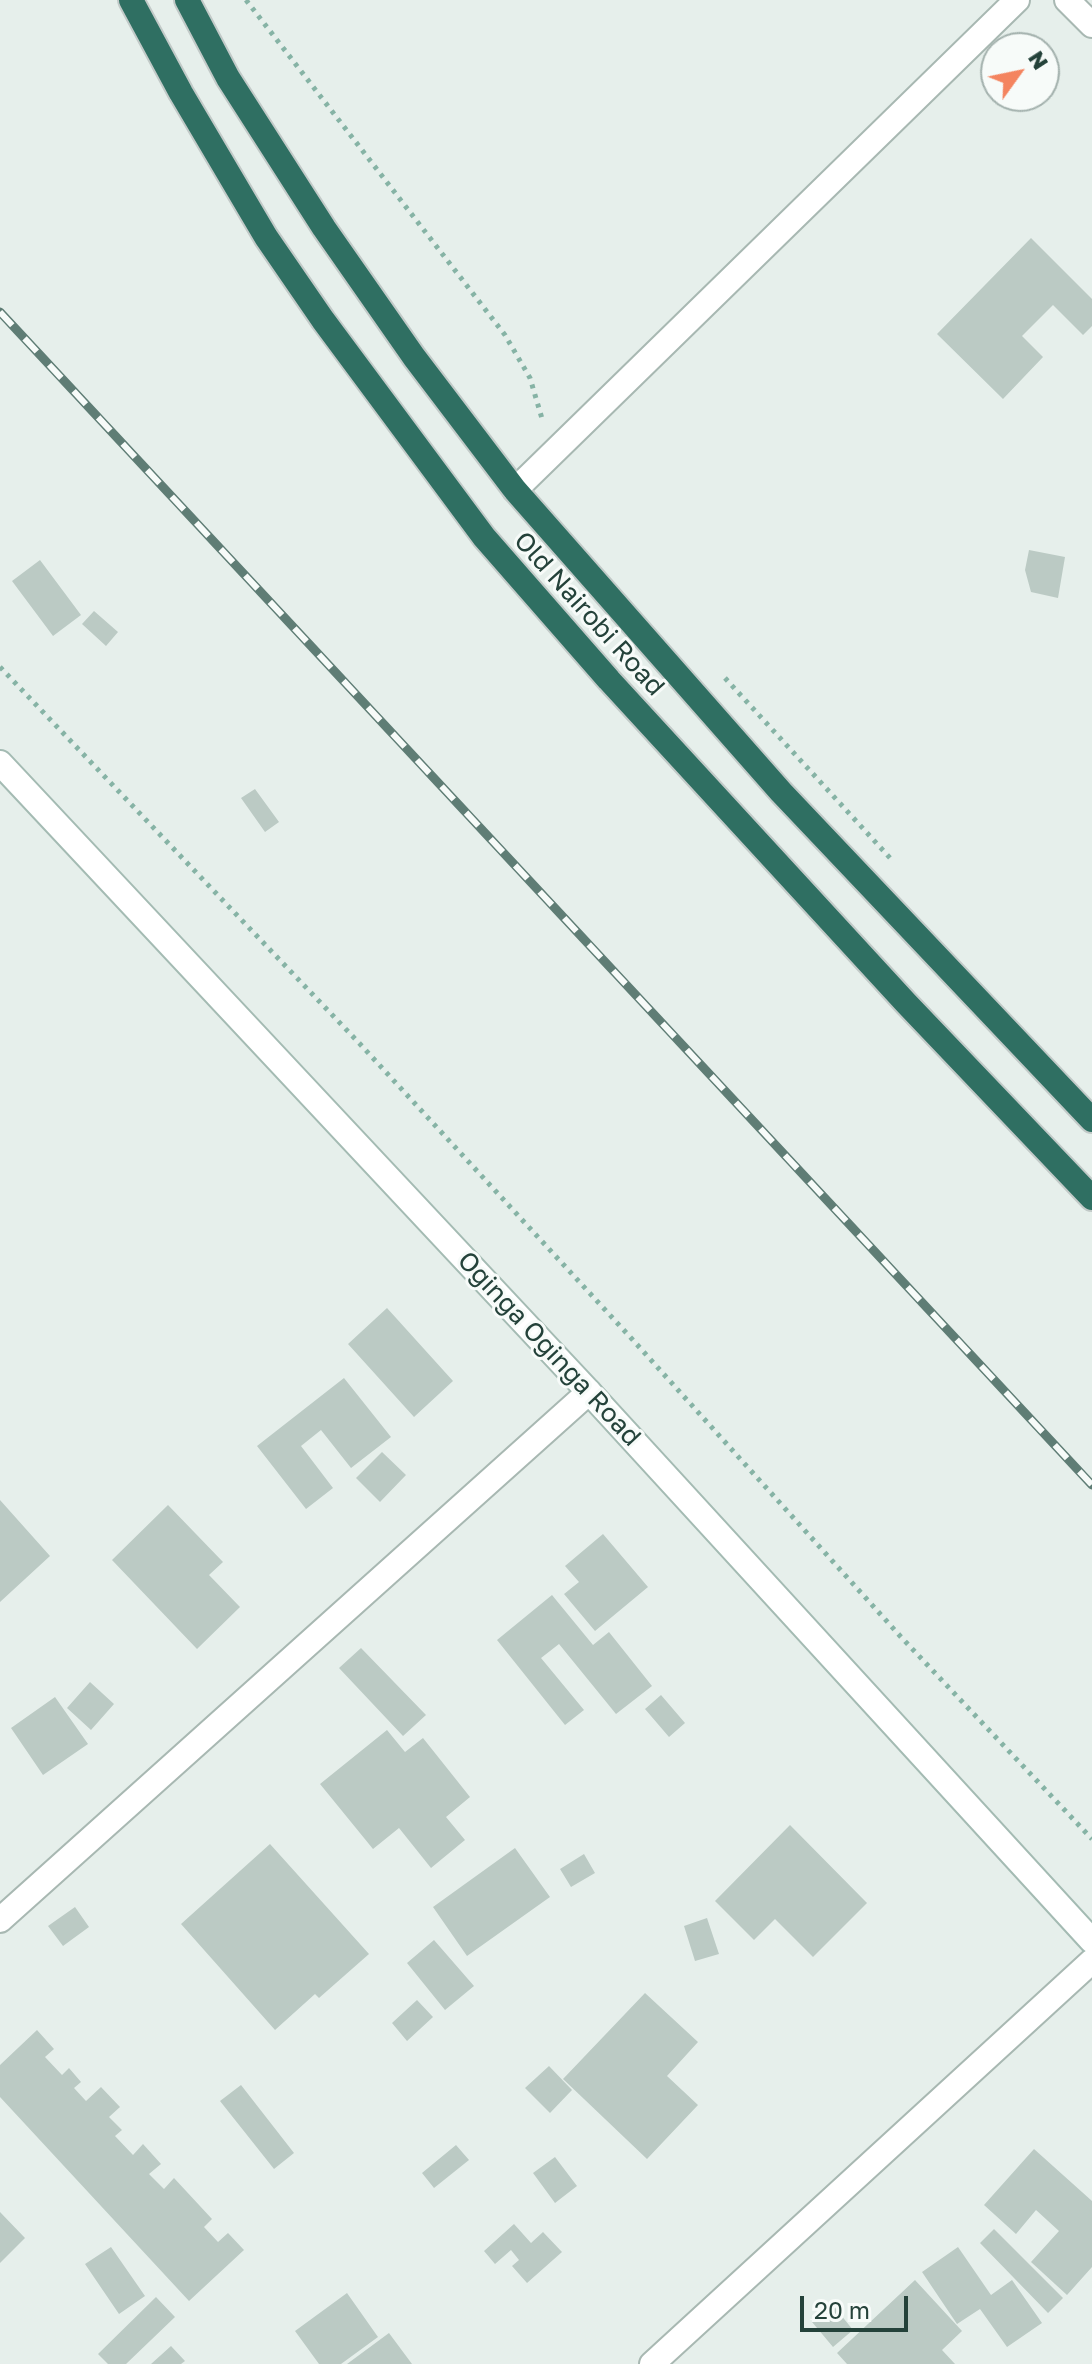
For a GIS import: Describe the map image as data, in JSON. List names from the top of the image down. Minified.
{"streets":{"highway":["Old Nairobi Road"],"street":["Oginga Oginga Road"]},"scale_bar":"20 m","north":"top right"}
